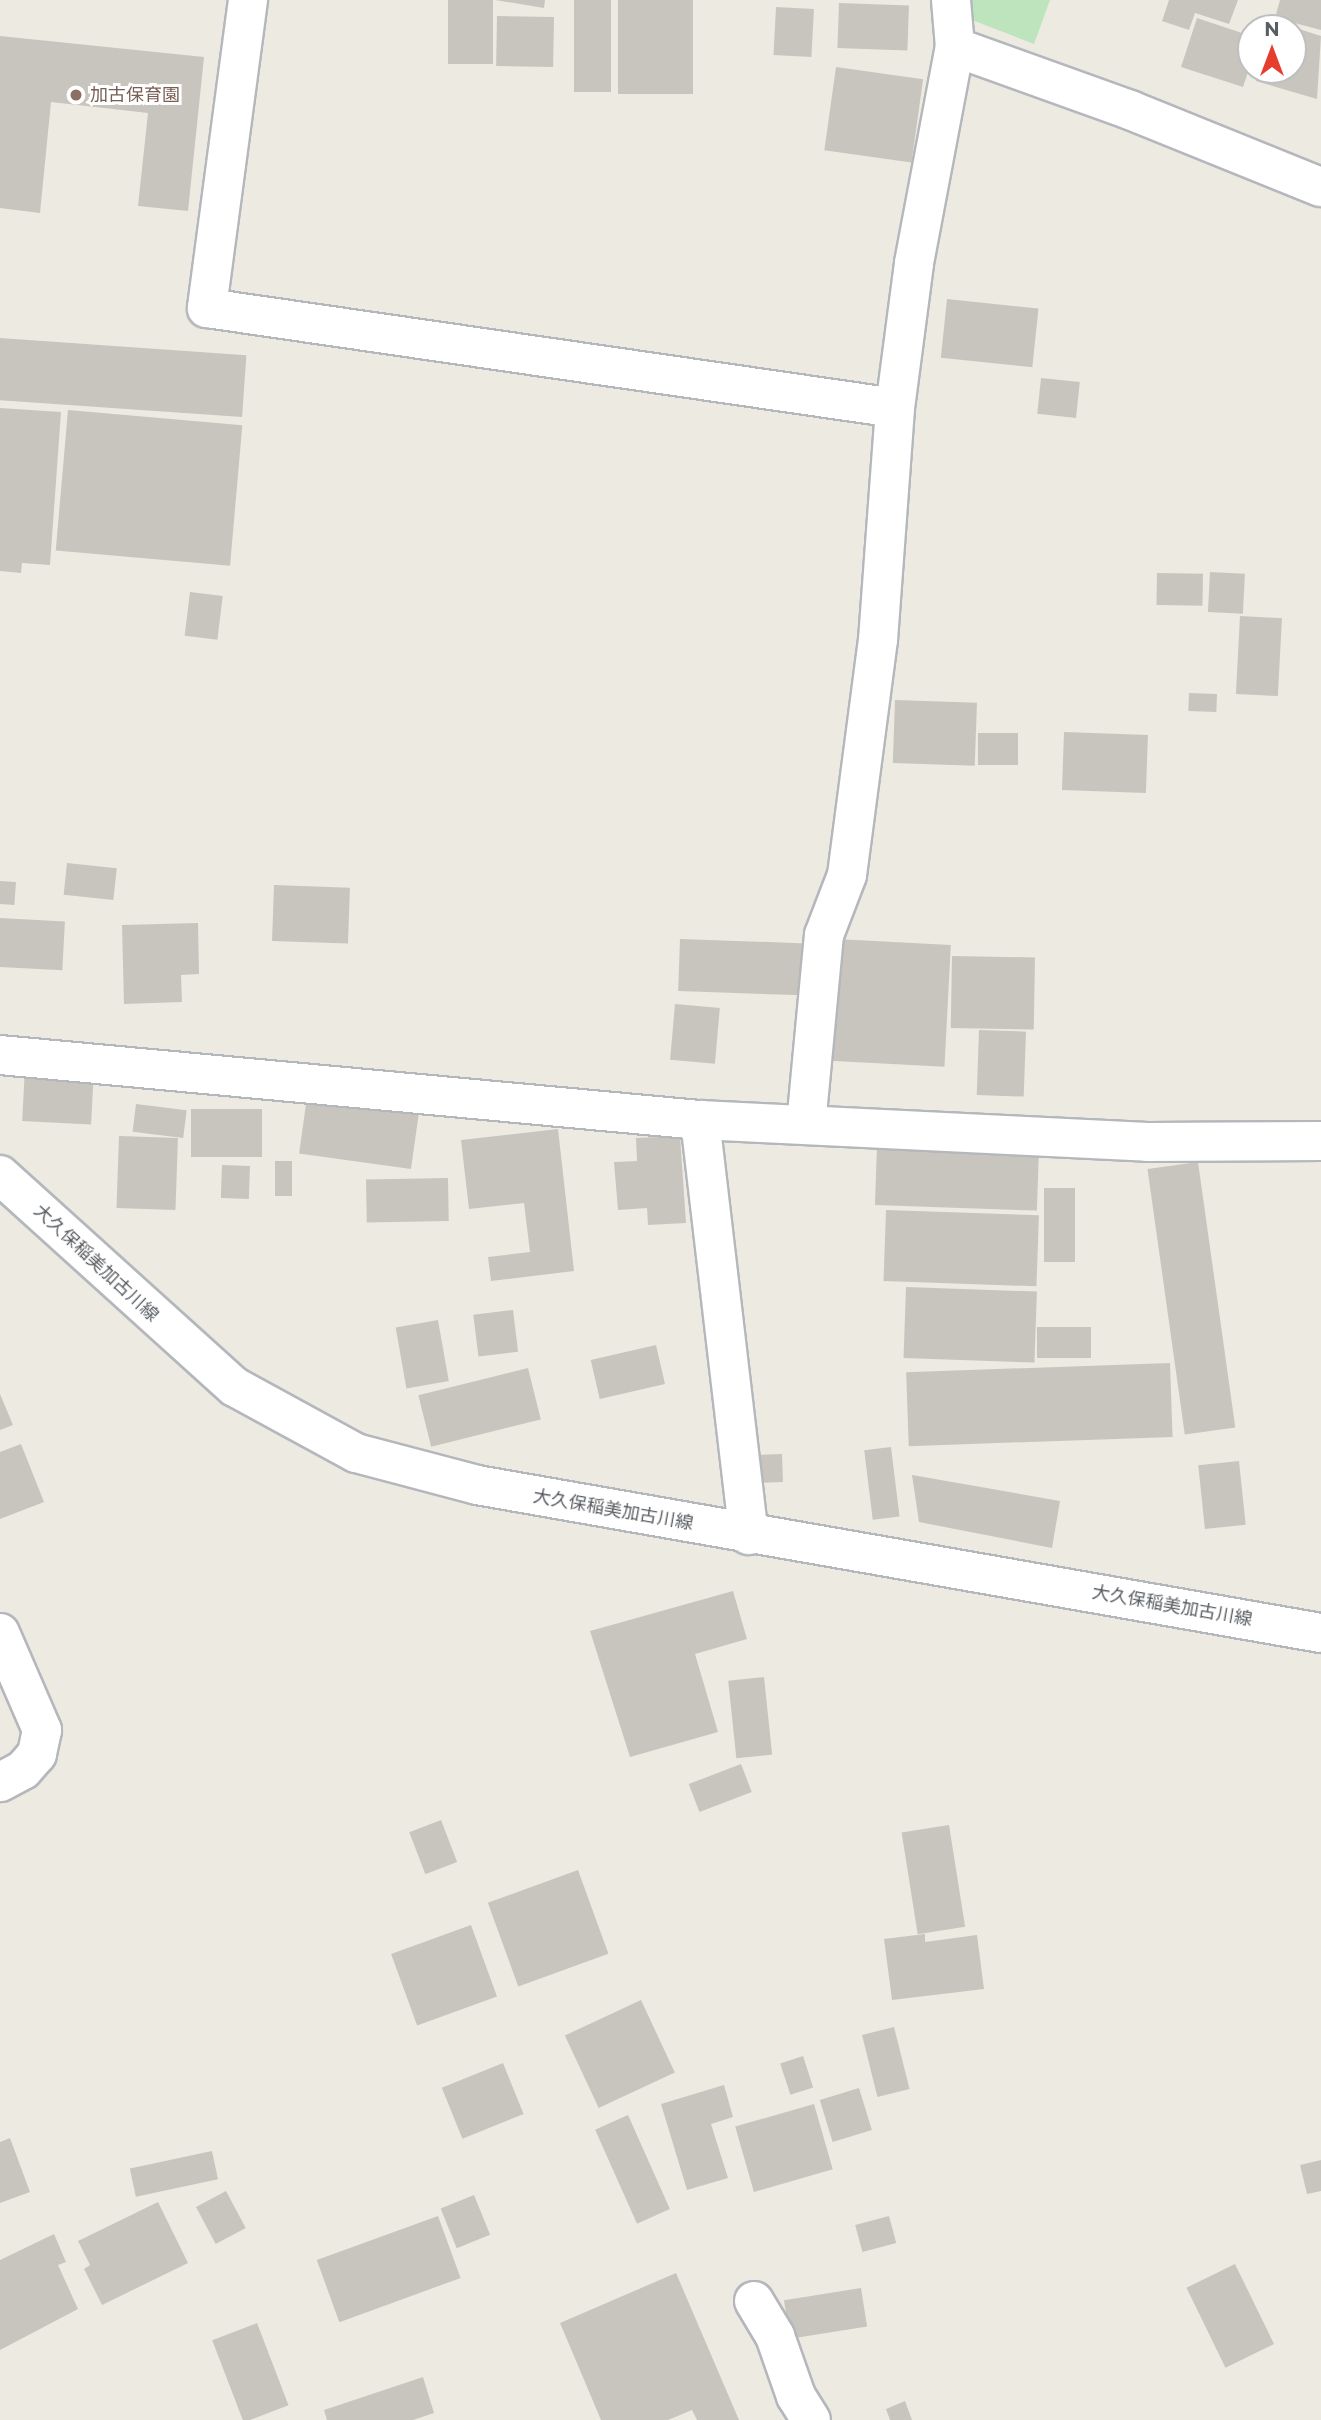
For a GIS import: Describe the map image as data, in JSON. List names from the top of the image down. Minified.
{"streets":{"street":["大久保稲美加古川線"]},"places":["加古保育園"],"north":"top"}
